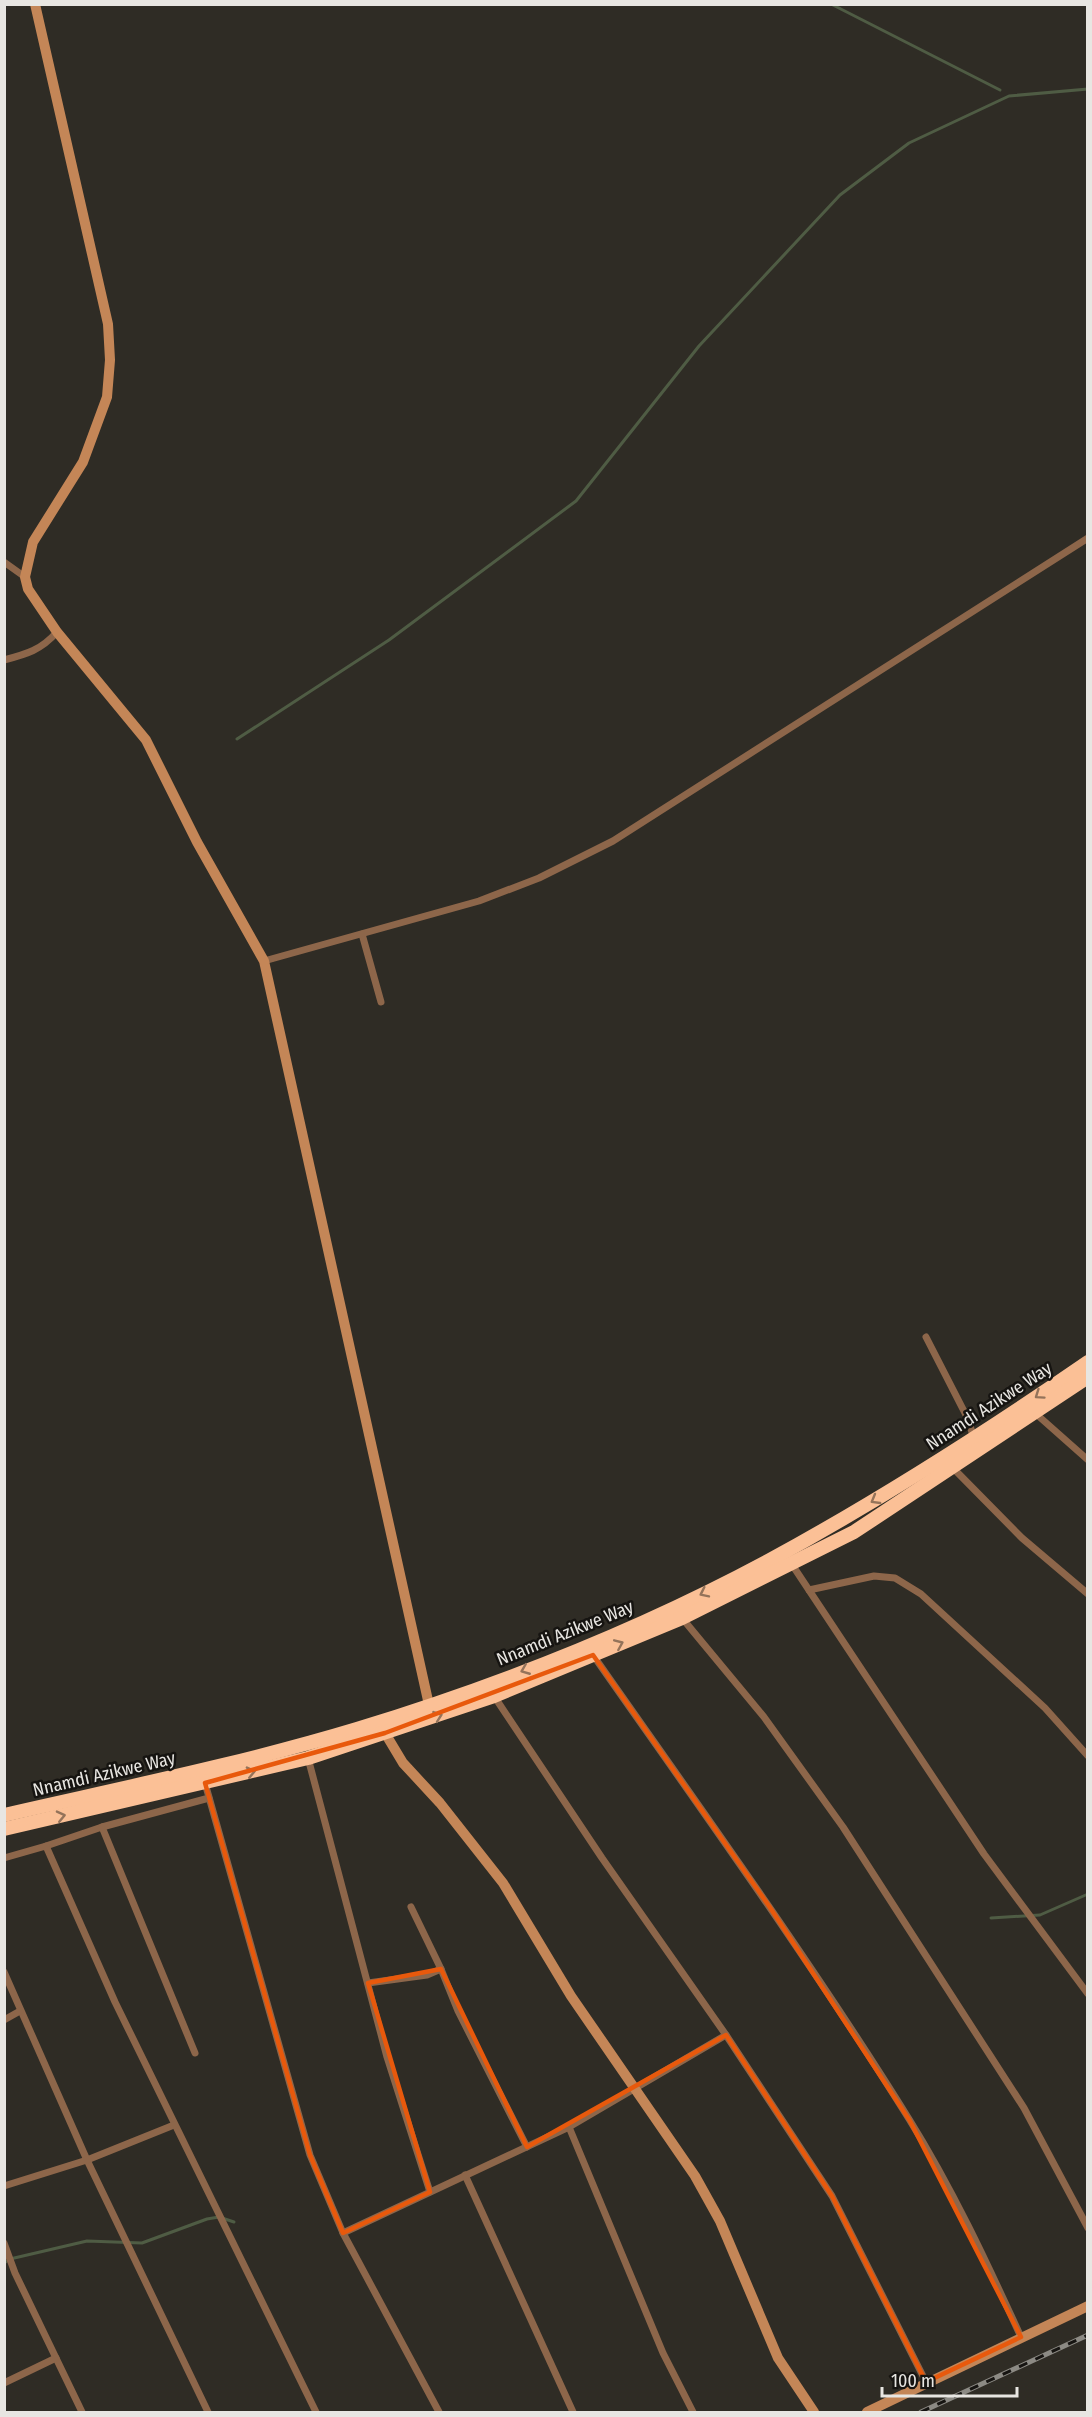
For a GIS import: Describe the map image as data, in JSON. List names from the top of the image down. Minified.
{"streets":{"highway":["Nnamdi Azikwe Way"]},"scale_bar":"100 m"}
